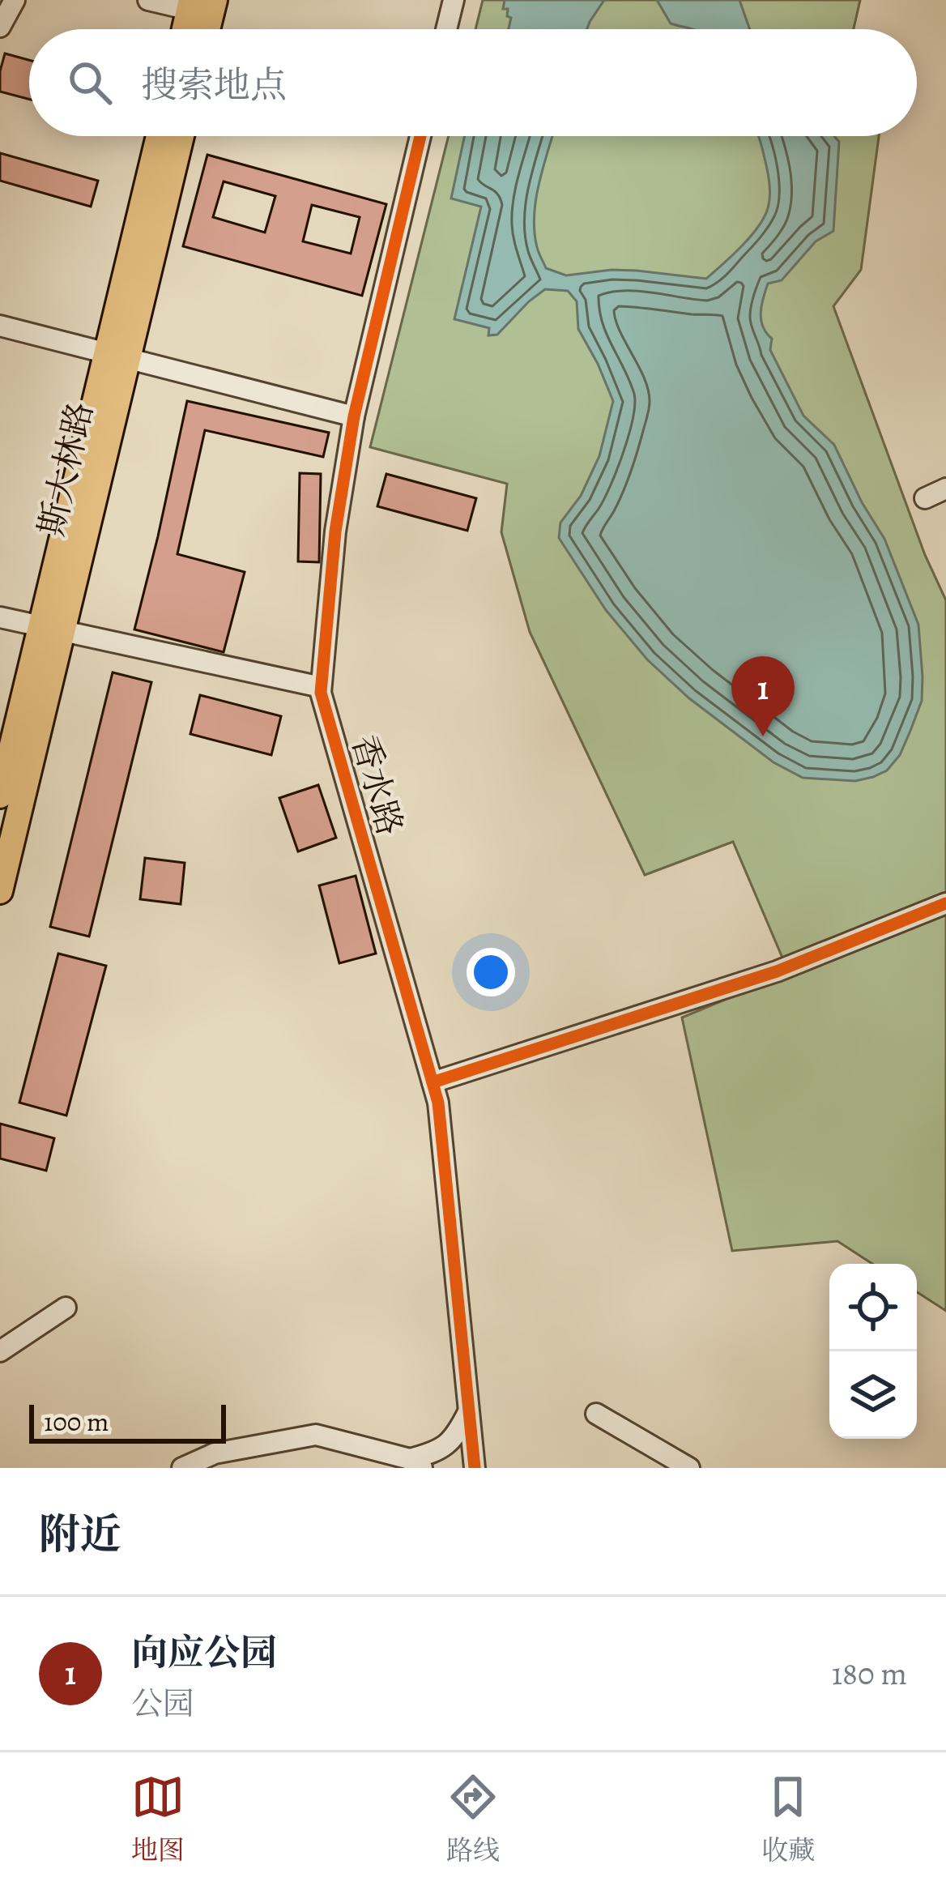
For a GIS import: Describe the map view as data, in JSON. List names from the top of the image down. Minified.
{"streets":{"main road":["斯大林路"],"street":["香水路"]},"scale_bar":"100 m","page":{"search":"搜索地点","pins":"1","scale":"100 m","heading":"附近","list":[{"mark":"1","name":"向应公园","note":"公园","value":"180 m"}],"nav":["地图","路线","收藏"]}}
